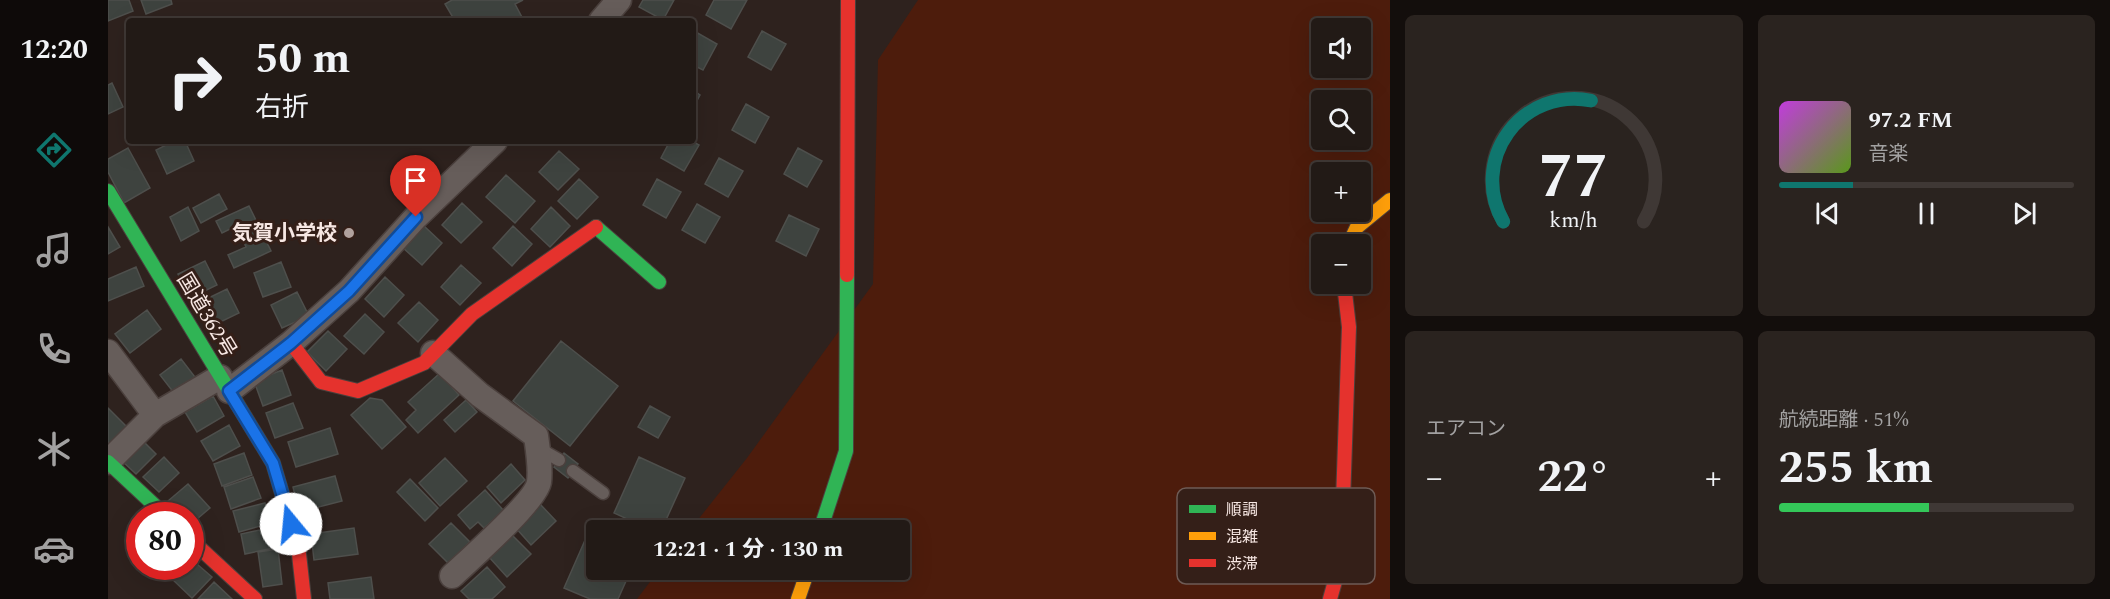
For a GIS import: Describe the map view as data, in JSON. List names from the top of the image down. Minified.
{"streets":{"main road":["国道362号"]},"places":["気賀小学校"],"legend":["順調","混雑","渋滞"],"page":{"tabs":"12:20","map_buttons":["+","−"],"turn":["50 m","右折"],"song":["97.2 FM","音楽"],"tile":["エアコン",["航続距離 · 51%","255 km"]],"heat":["−","22°","+"],"limit":"80","trip":"12:21 · 1 分 · 130 m","gauge":["77","km/h"]}}
